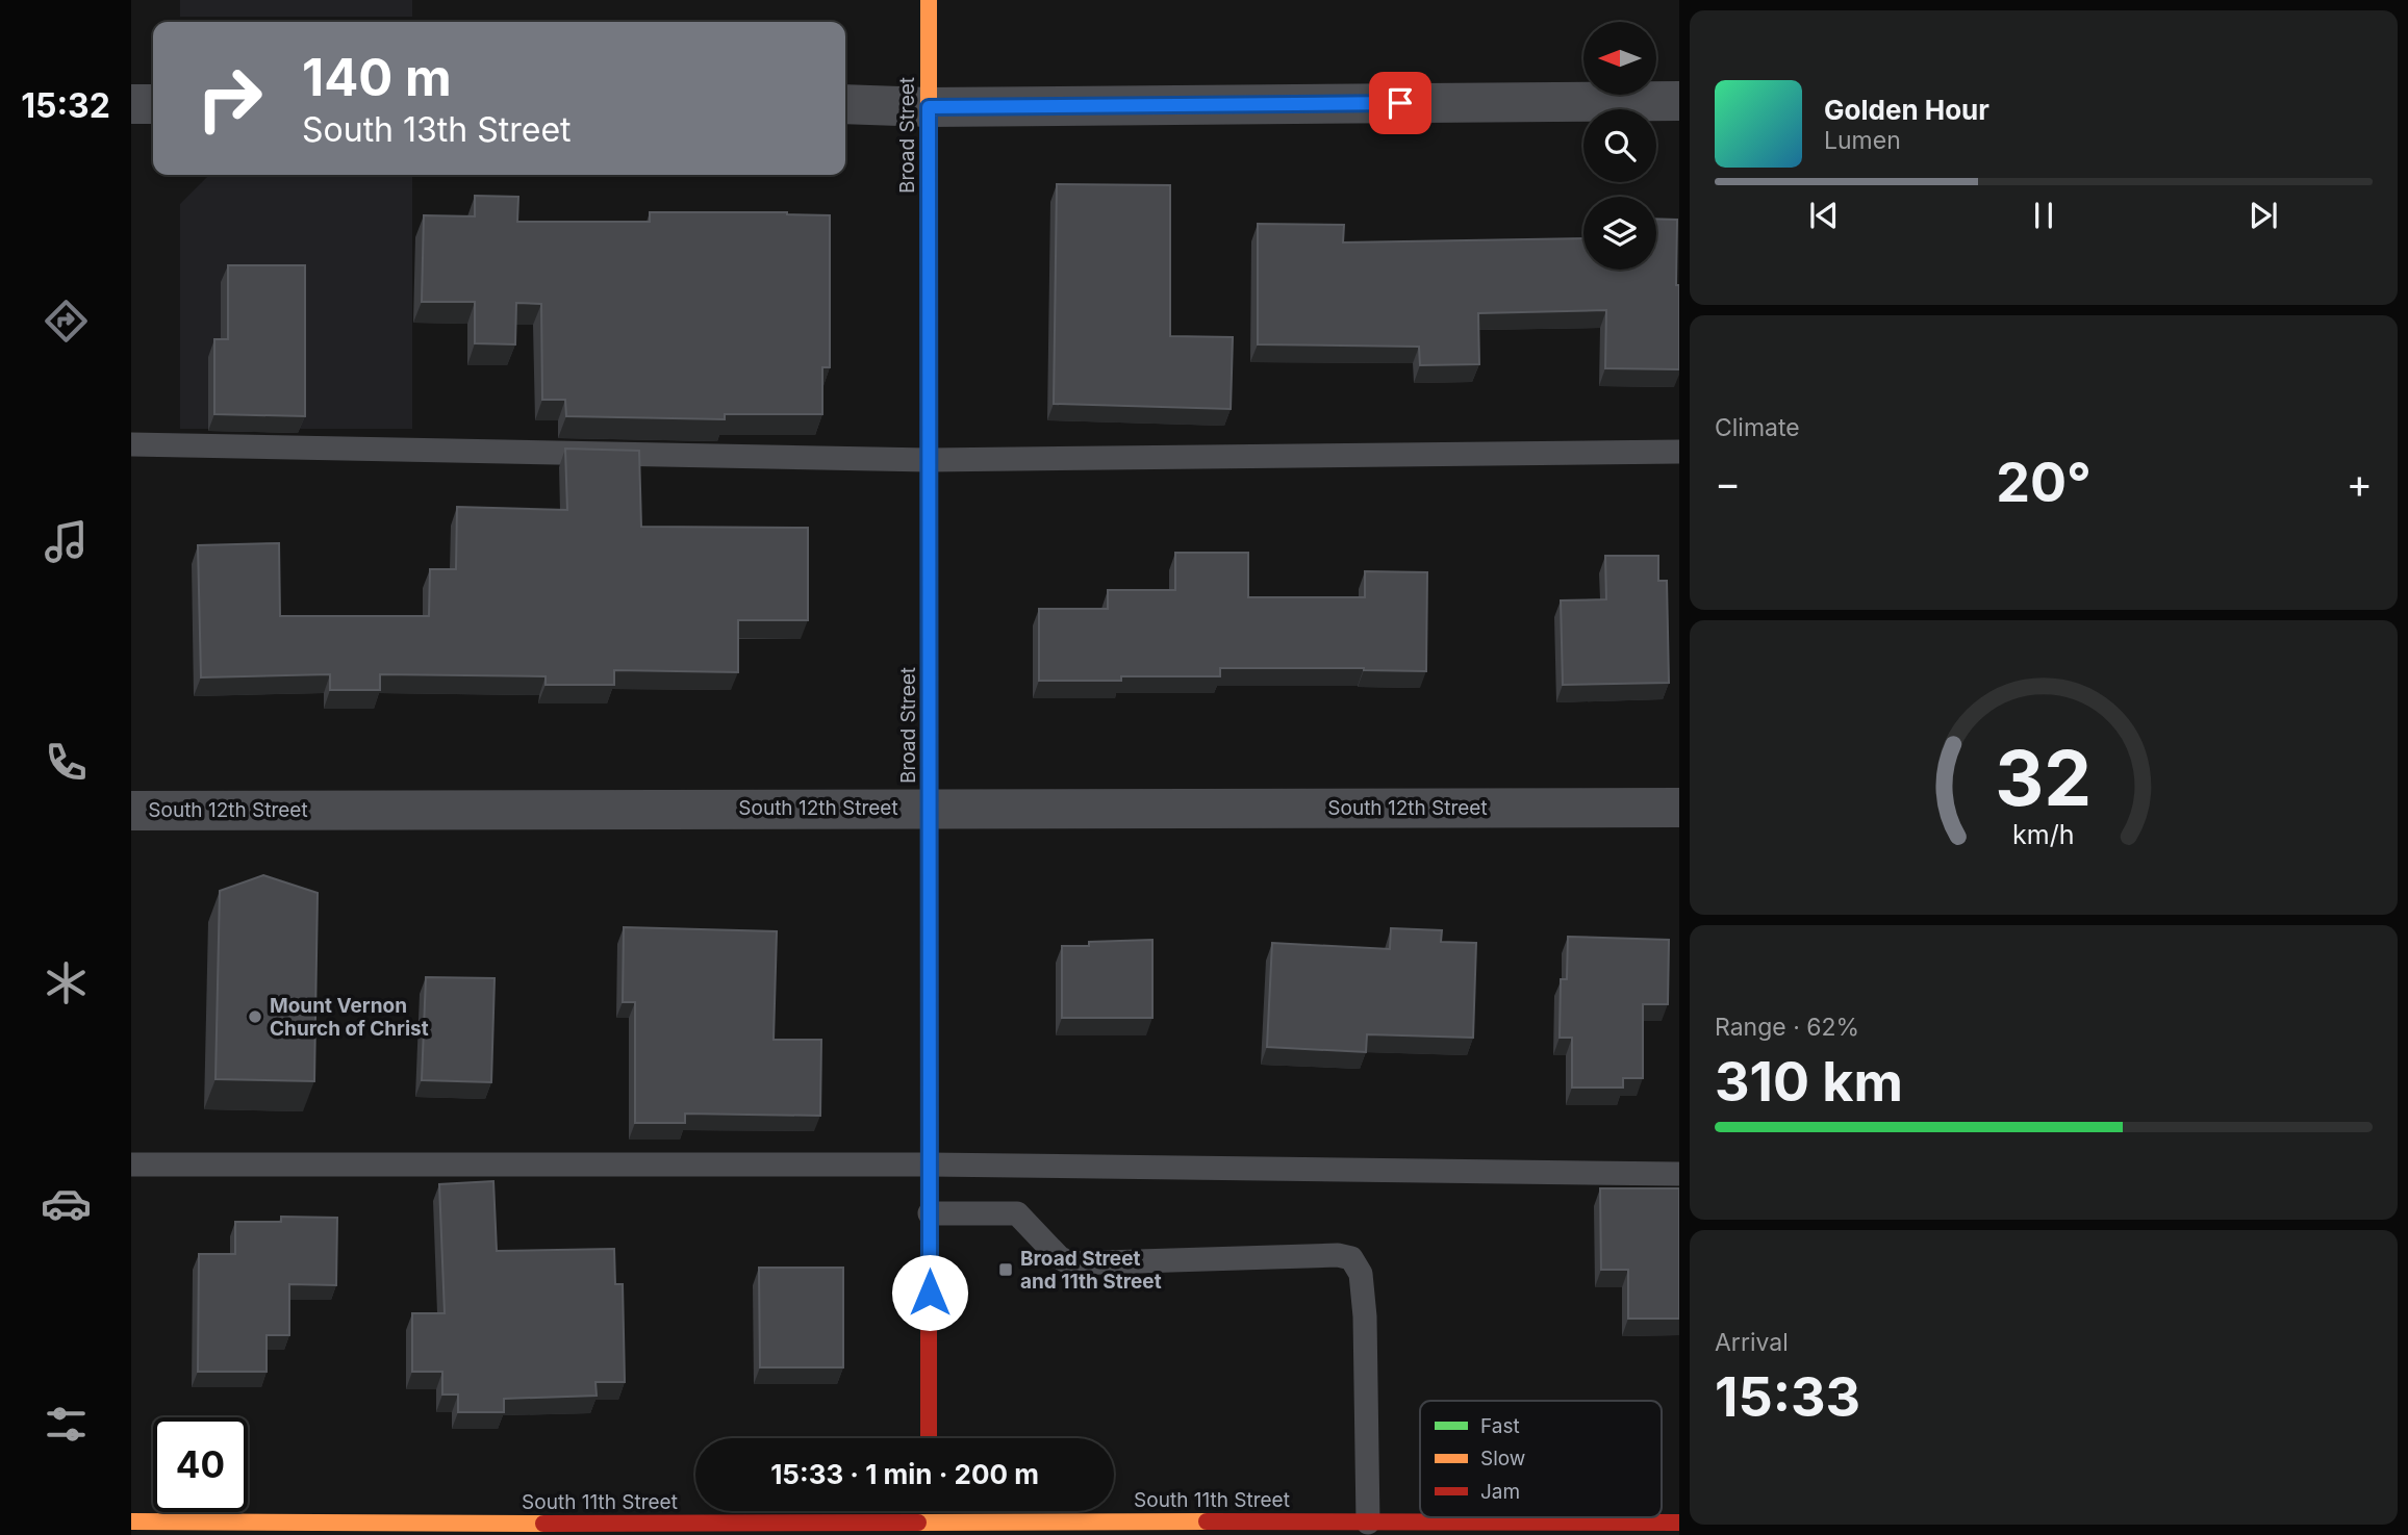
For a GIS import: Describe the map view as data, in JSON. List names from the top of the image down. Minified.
{"streets":{"street":["Broad Street","South 12th Street","South 11th Street"]},"crossings":[["Broad Street","South 12th Street"]],"places":{"other":["Mount Vernon Church of Christ"],"transit":["Broad Street and 11th Street"]},"legend":["Fast","Slow","Jam"],"north":"left","page":{"tabs":"15:32","turn":["140 m","South 13th Street"],"song":["Golden Hour","Lumen"],"tile":["Climate",["Range · 62%","310 km"],["Arrival","15:33"]],"heat":["−","20°","+"],"limit":"40","trip":"15:33 · 1 min · 200 m","gauge":["32","km/h"]}}
